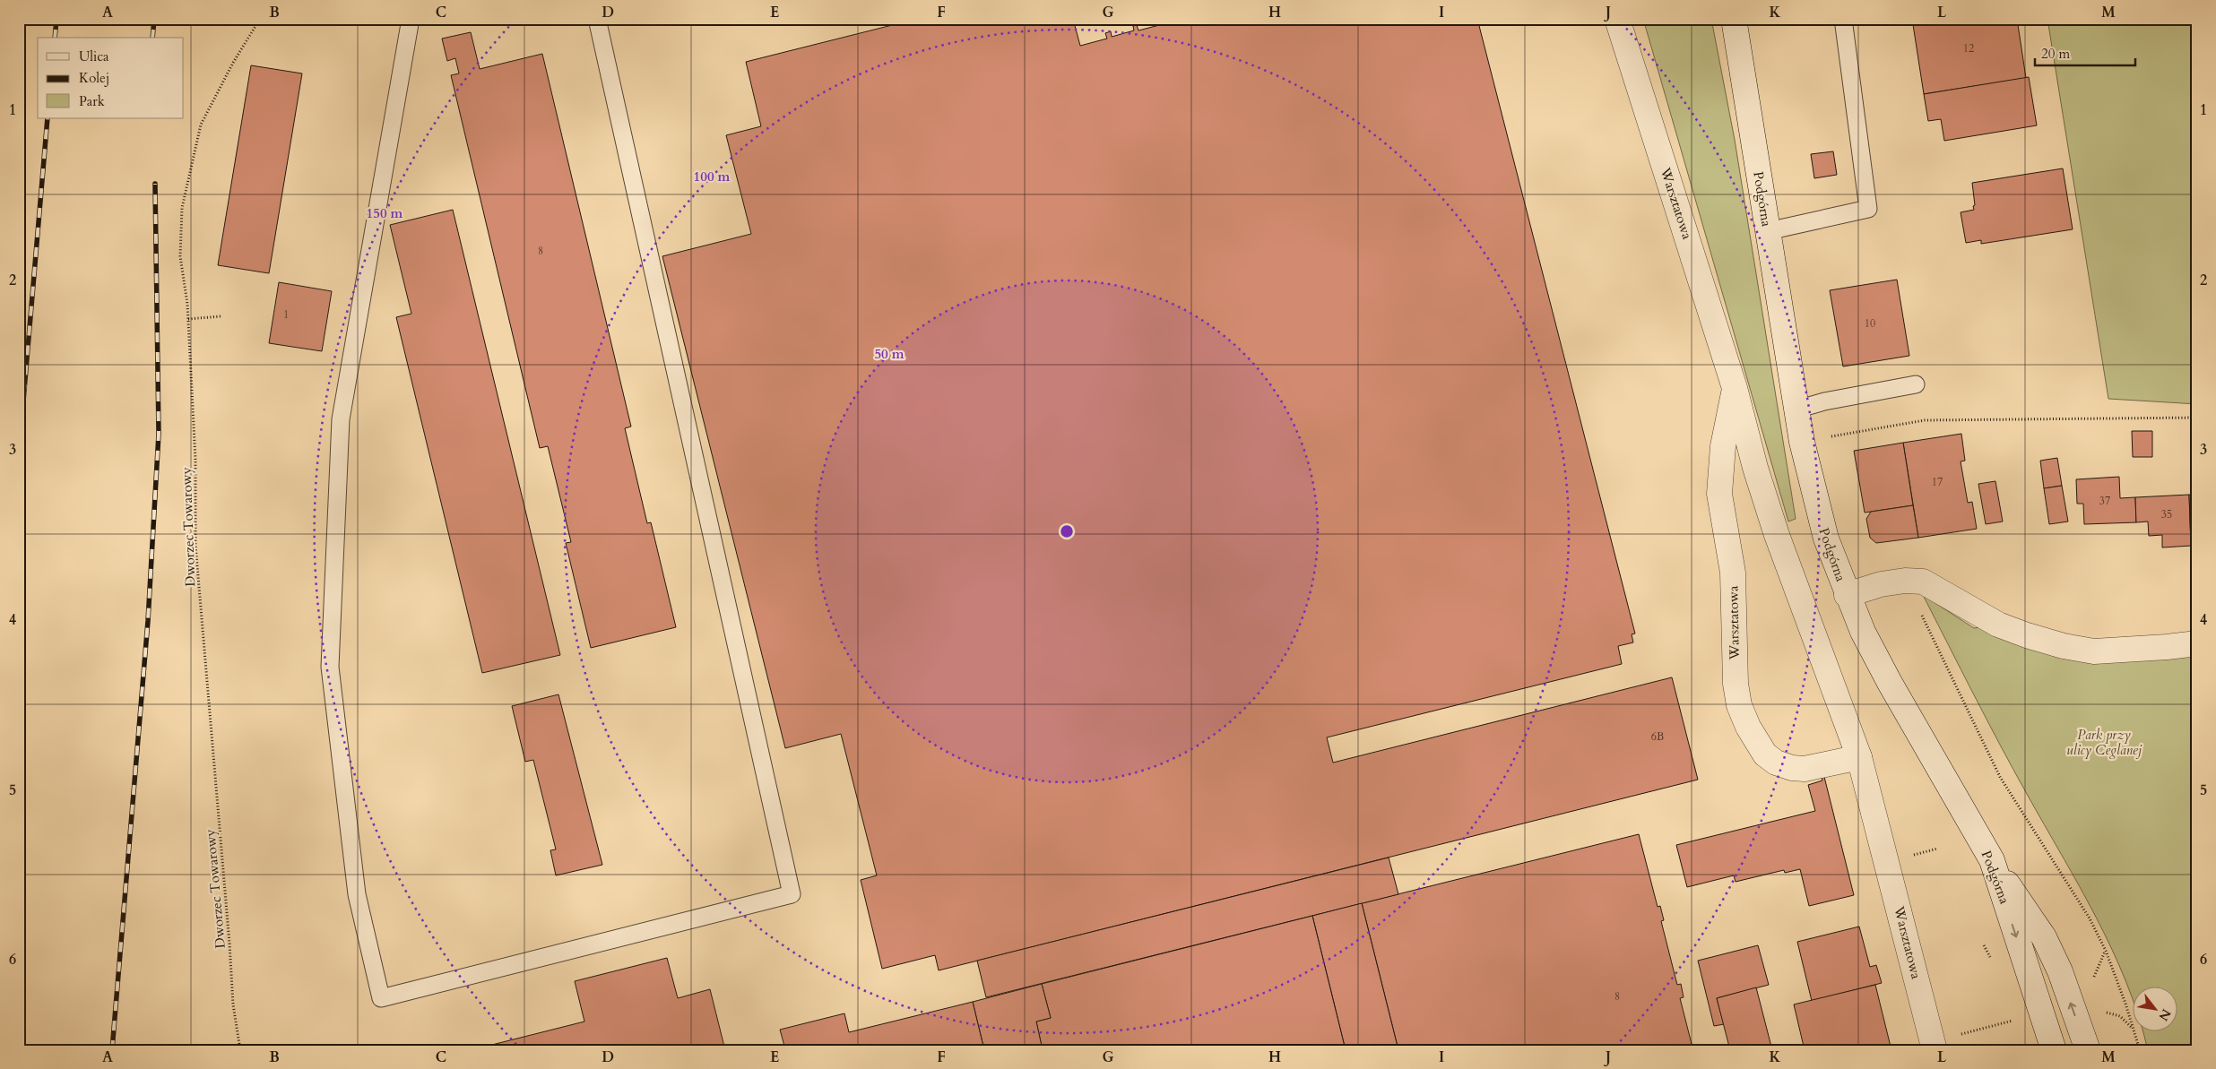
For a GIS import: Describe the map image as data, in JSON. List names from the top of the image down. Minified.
{"streets":{"street":["Podgórna","Warsztatowa"],"path":["Dworzec Towarowy"]},"parks":["Park przy ulicy Ceglanej"],"house_numbers":["12","8","1","10","17","37","35","6B","8"],"legend":["Ulica","Kolej","Park"],"scale_bar":"20 m","north":"bottom right","grid":{"columns":["A","B","C","D","E","F","G","H","I","J","K","L","M"],"rows":["1","2","3","4","5","6"]},"rings":["100 m","150 m","50 m"]}
